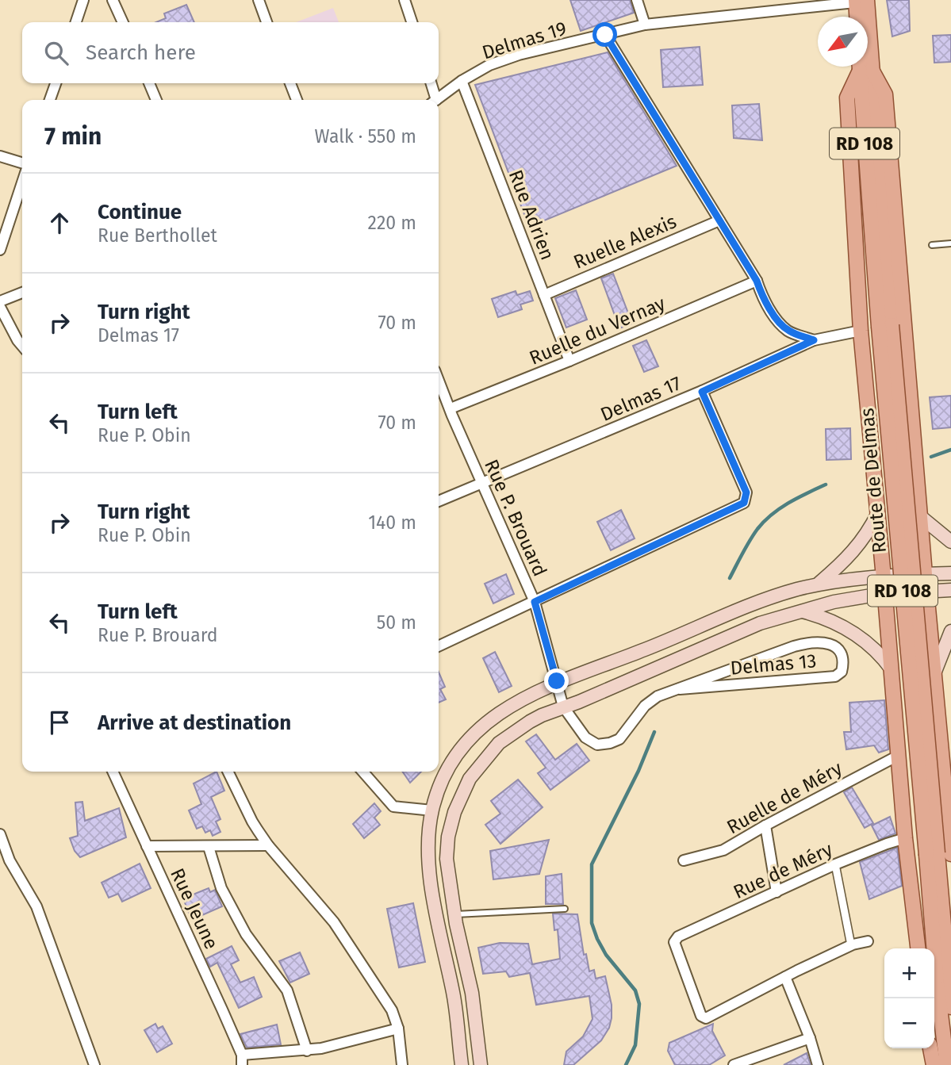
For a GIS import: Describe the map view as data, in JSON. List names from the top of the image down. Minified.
{"streets":{"main road":["RD 108","Route de Delmas"],"street":["Delmas 19","Rue Adrien","Ruelle Alexis","Ruelle du Vernay","Delmas 17","Rue P. Brouard","Delmas 13","Ruelle de Méry","Rue de Méry","Rue Jeune"]},"crossings":[["Delmas 19","Rue Adrien"],["Delmas 19","Route de Delmas"],["Rue Adrien","Ruelle Alexis"],["Rue Adrien","Ruelle du Vernay"],["Ruelle du Vernay","Rue P. Brouard"],["Delmas 17","Rue P. Brouard"],["Rue P. Brouard","Delmas 13"]],"north":"bottom left","page":{"search":"Search here","heading":["7 min","Walk · 550 m"],"list":[["Continue","Rue Berthollet","220 m"],["Turn right","Delmas 17","70 m"],["Turn left","Rue P. Obin","70 m"],["Turn right","Rue P. Obin","140 m"],["Turn left","Rue P. Brouard","50 m"],"Arrive at destination"],"map_buttons":["+","−"]}}
